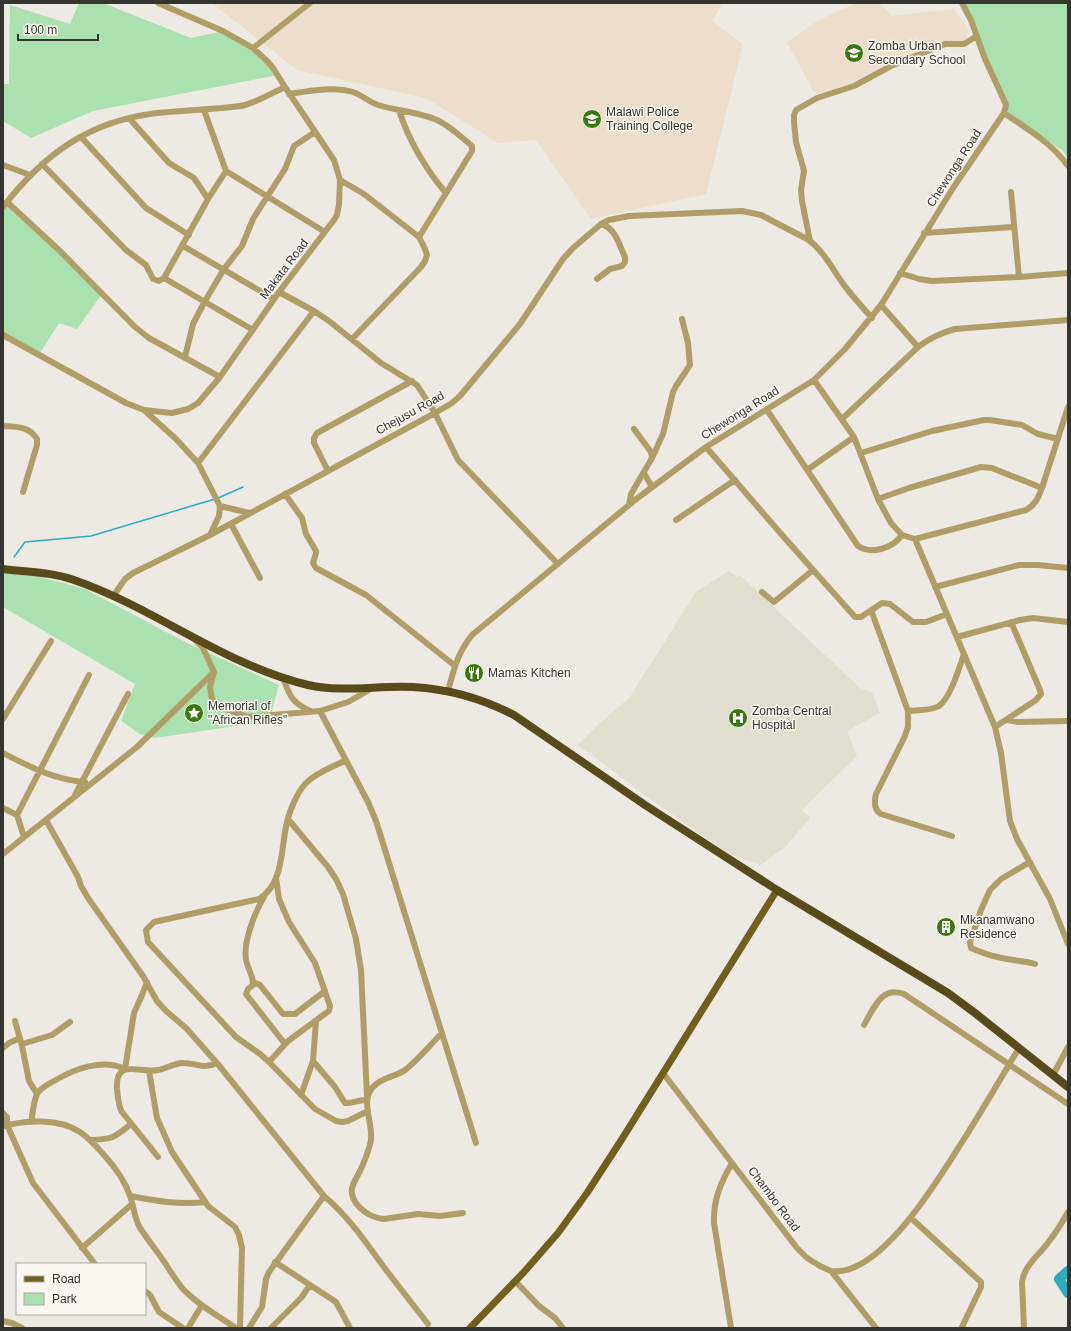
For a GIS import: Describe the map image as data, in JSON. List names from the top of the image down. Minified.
{"streets":{"street":["Chewonga Road","Makata Road","Chejusu Road","Chambo Road"]},"places":{"school or university":["Zomba Urban Secondary School","Malawi Police Training College"],"restaurant":["Mamas Kitchen"],"place":["Memorial of \"African Rifles\""],"hospital":["Zomba Central Hospital"],"building":["Mkanamwano Residence"]},"legend":["Road","Park"],"scale_bar":"100 m"}
